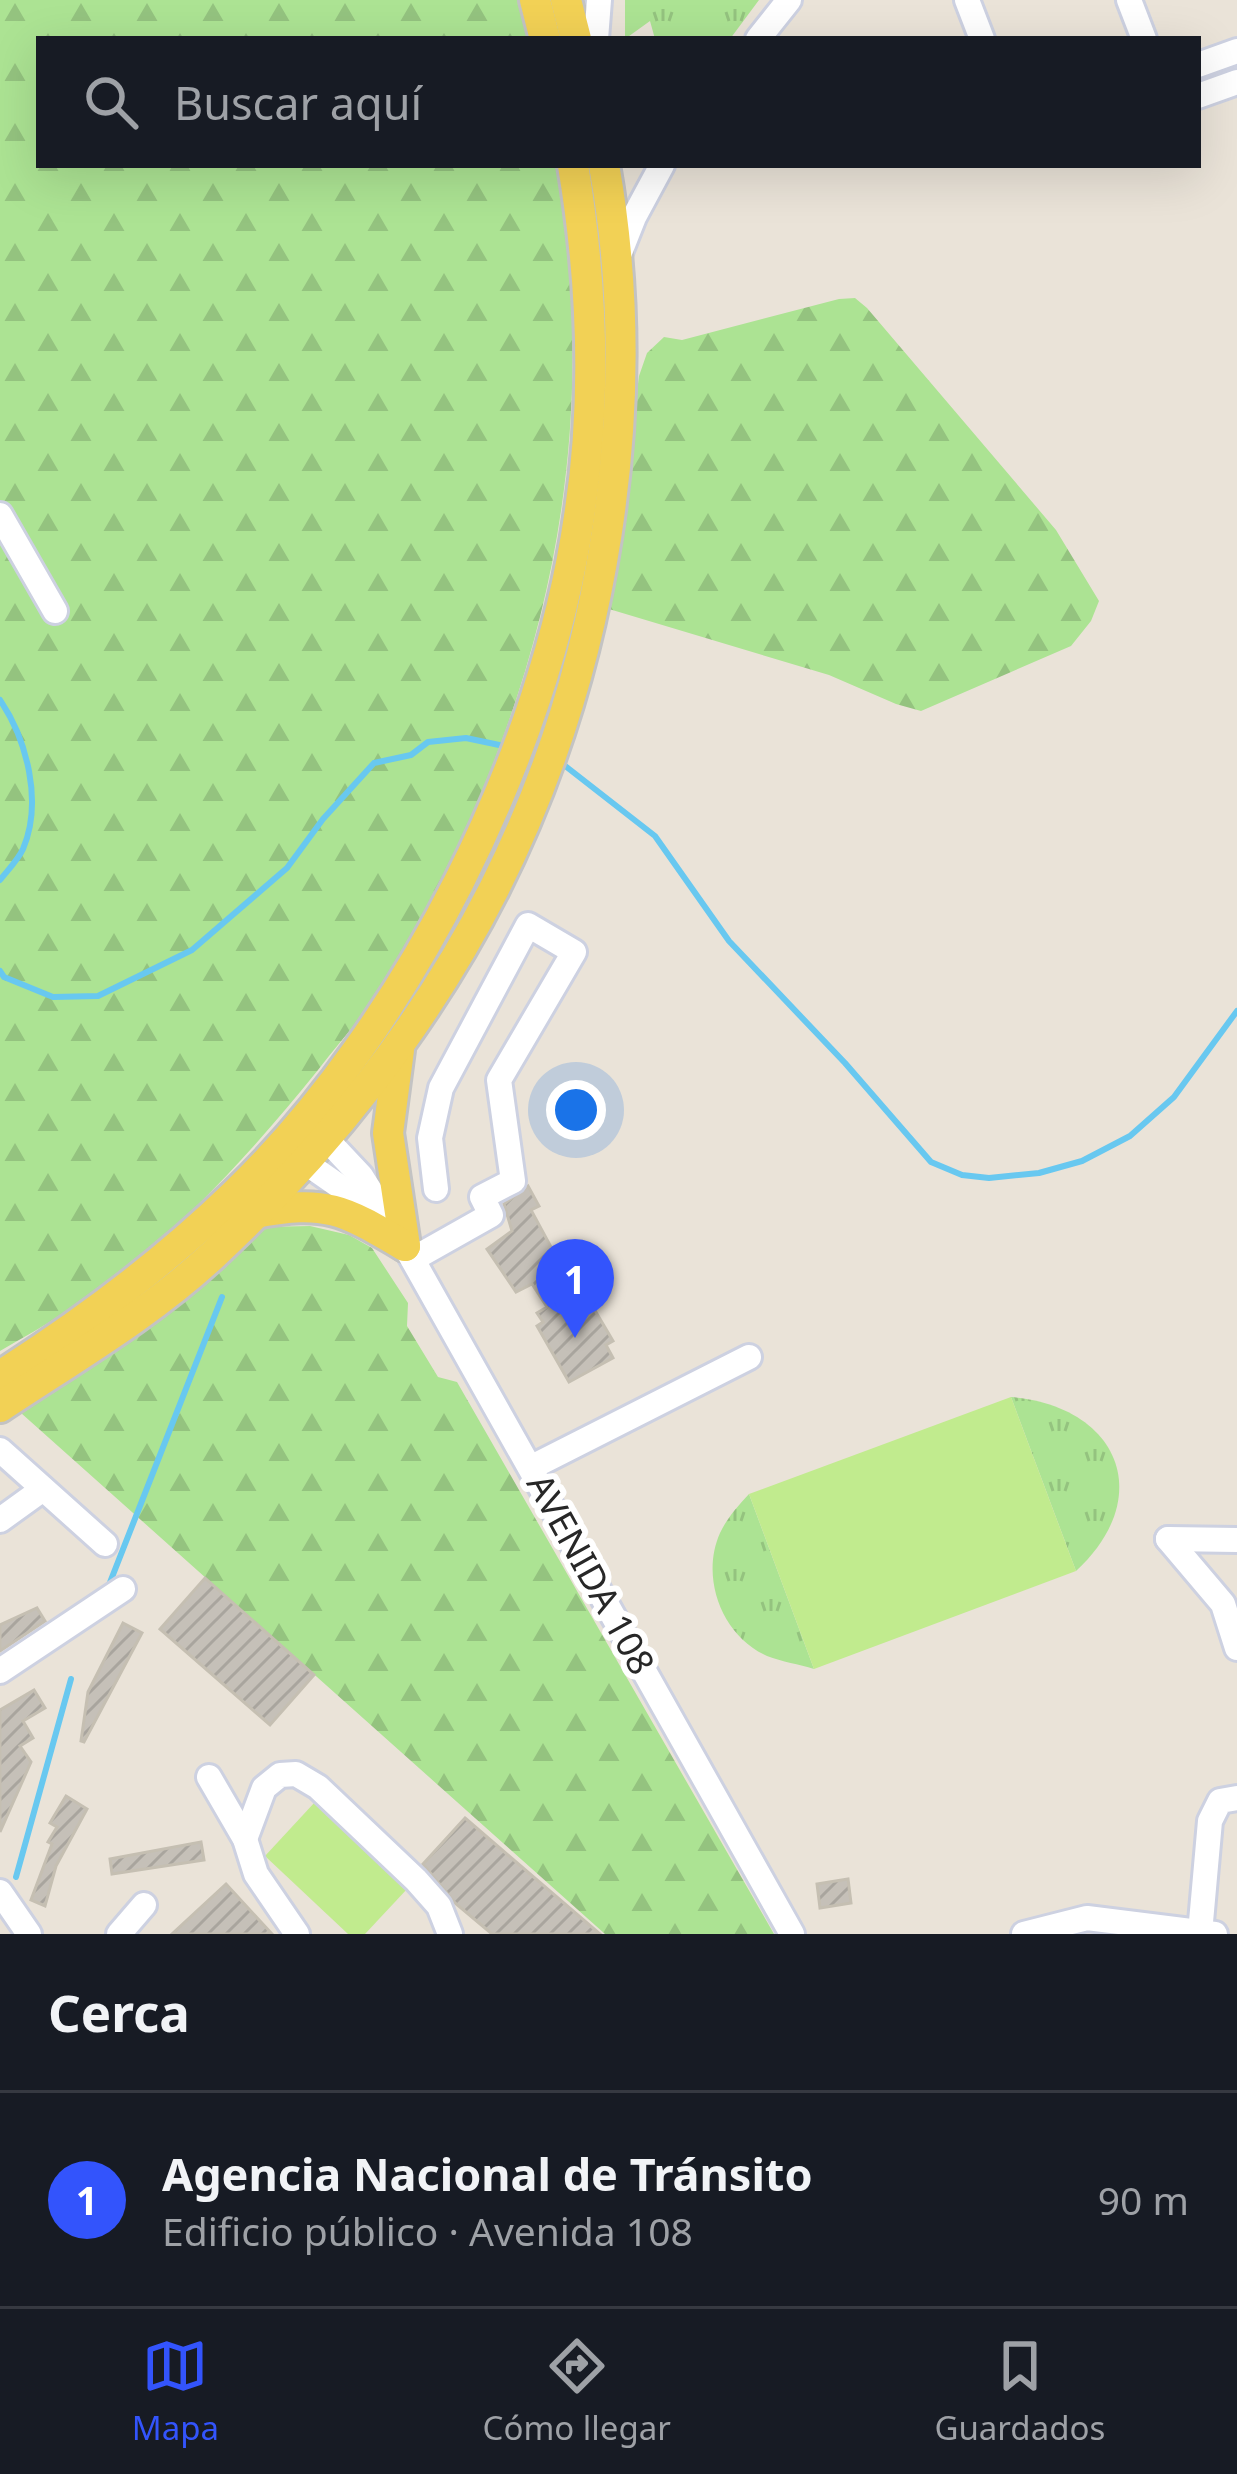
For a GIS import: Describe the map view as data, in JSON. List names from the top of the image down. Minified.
{"streets":{"street":["AVENIDA 108"]},"page":{"search":"Buscar aquí","pins":"1","heading":"Cerca","list":[{"mark":"1","name":"Agencia Nacional de Tránsito","note":"Edificio público · Avenida 108","value":"90 m"}],"nav":["Mapa","Cómo llegar","Guardados"]}}
